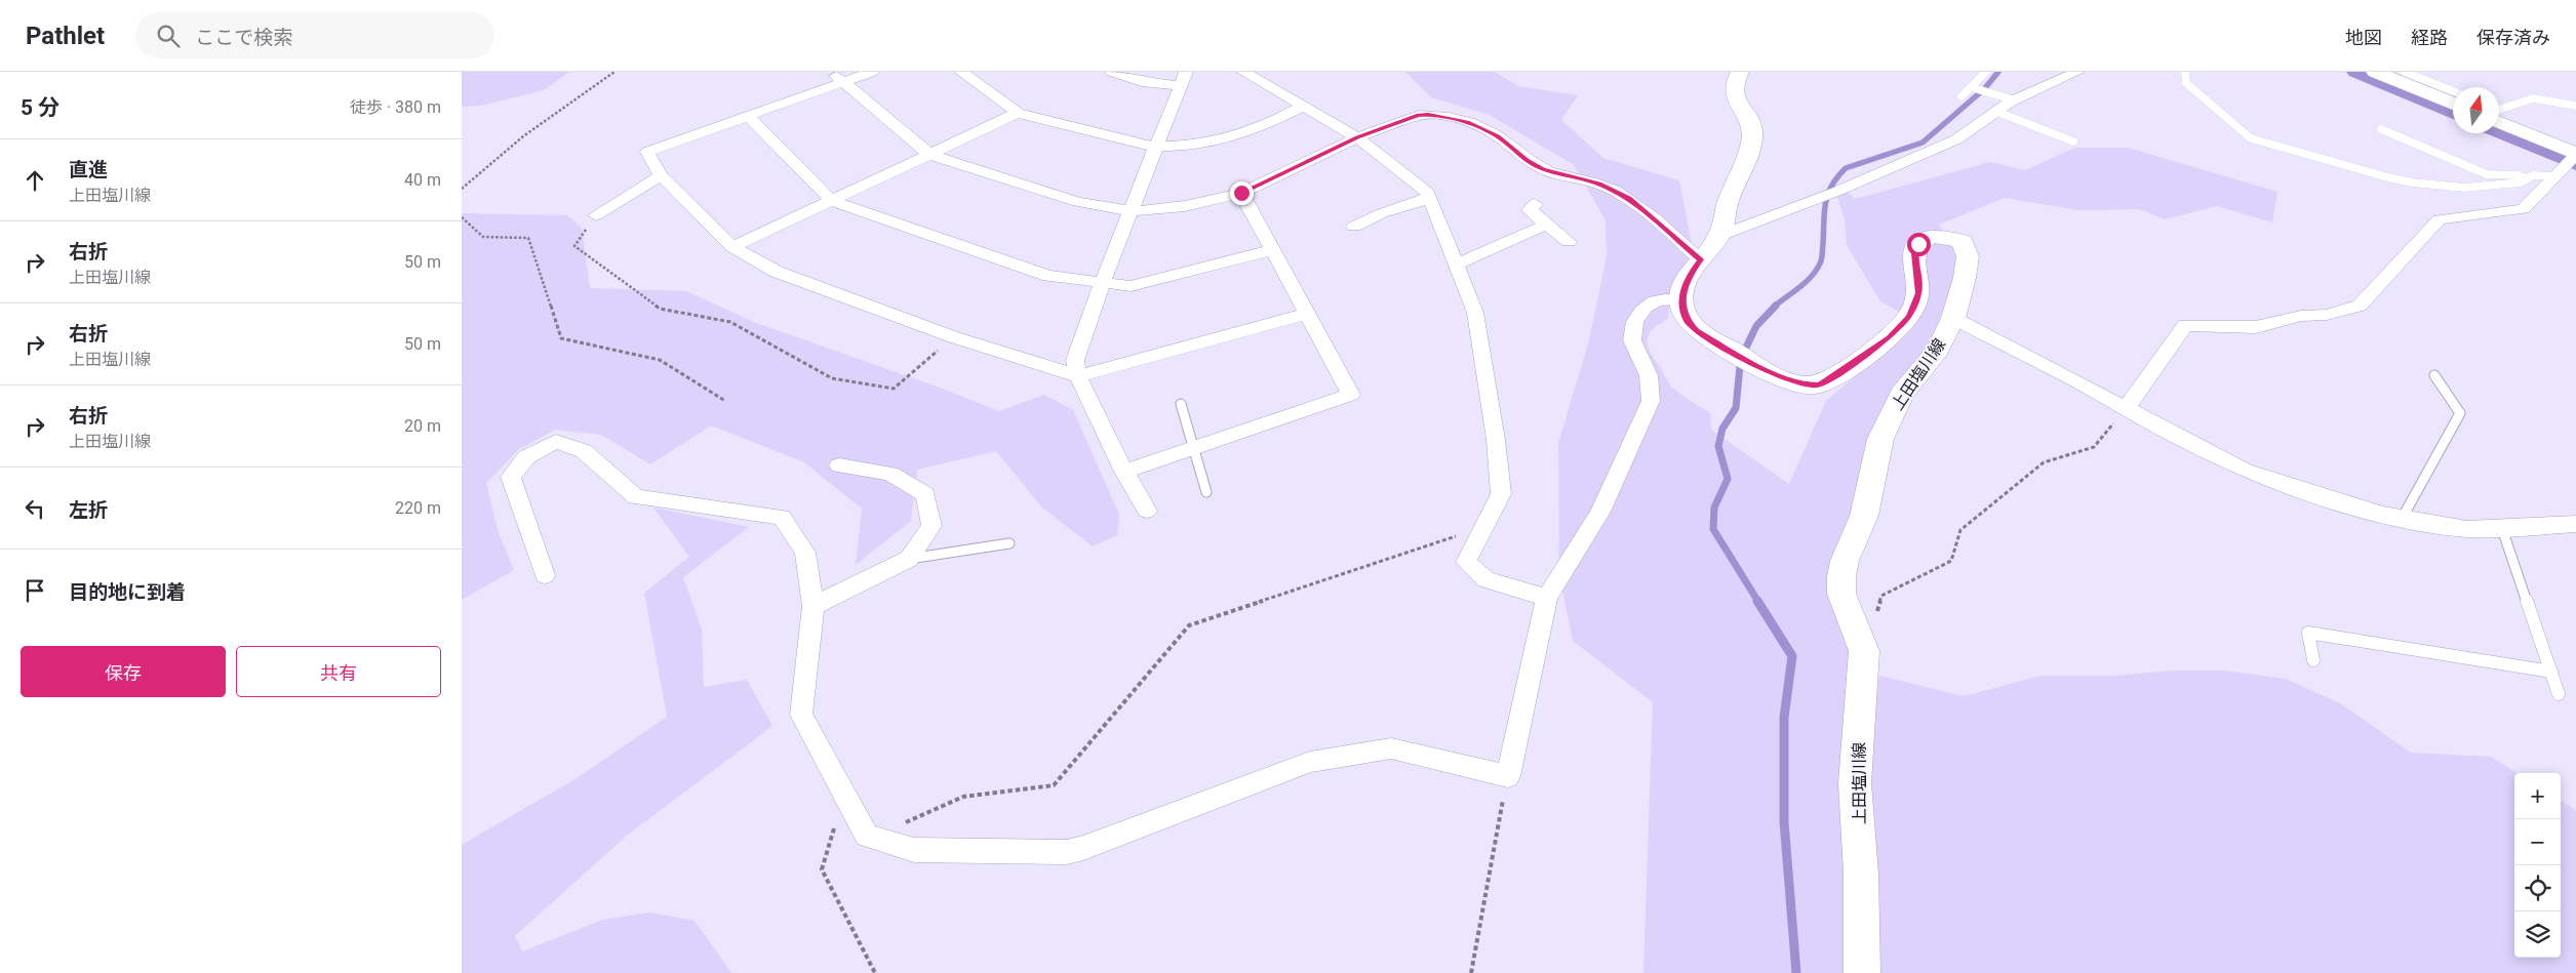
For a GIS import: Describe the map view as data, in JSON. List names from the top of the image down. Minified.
{"streets":{"main road":["上田塩川線"]},"north":"top","page":{"header":"Pathlet","search":"ここで検索","nav":["地図","経路","保存済み"],"heading":["5 分","徒歩 · 380 m"],"list":[["直進","上田塩川線","40 m"],["右折","上田塩川線","50 m"],["右折","上田塩川線","50 m"],["右折","上田塩川線","20 m"],["左折","220 m"],"目的地に到着"],"buttons":["保存","共有"],"map_buttons":["+","−"]}}
